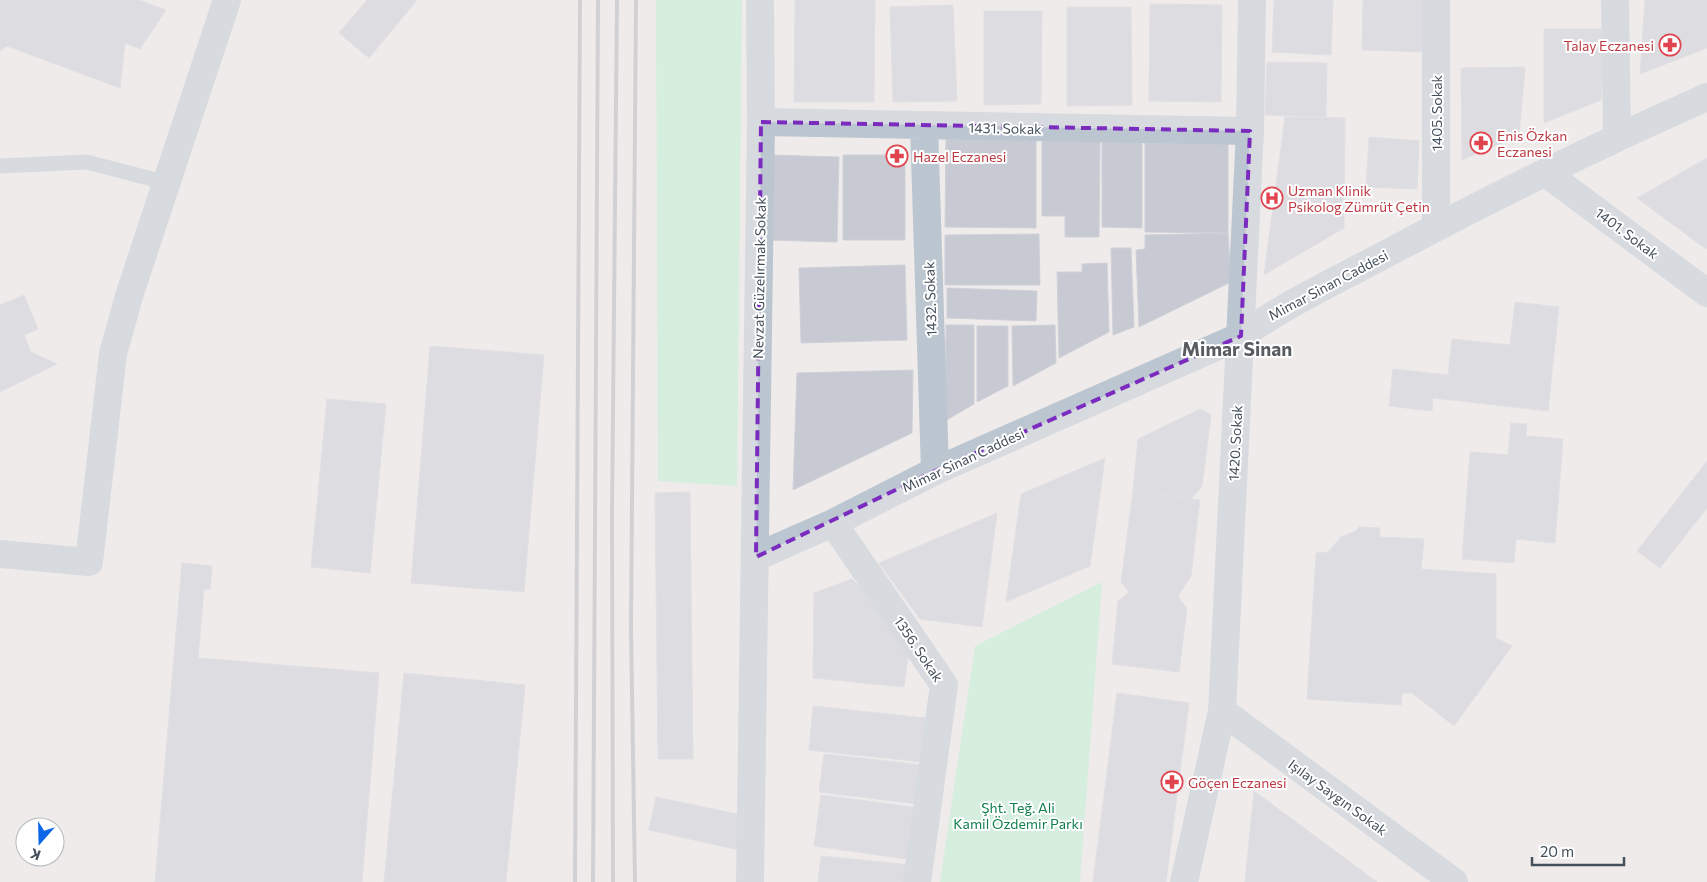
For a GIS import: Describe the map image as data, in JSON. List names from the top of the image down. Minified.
{"streets":{"street":["1405. Sokak","1431. Sokak","1401. Sokak","Nevzat Güzelırmak Sokak","Mimar Sinan Caddesi","1432. Sokak","1420. Sokak","1356. Sokak","Işılay Saygın Sokak"]},"crossings":[["1405. Sokak","Mimar Sinan Caddesi"],["1431. Sokak","Nevzat Güzelırmak Sokak"],["1431. Sokak","1432. Sokak"],["1431. Sokak","1420. Sokak"],["1401. Sokak","Mimar Sinan Caddesi"],["Nevzat Güzelırmak Sokak","Mimar Sinan Caddesi"],["Mimar Sinan Caddesi","1432. Sokak"],["Mimar Sinan Caddesi","1420. Sokak"],["Mimar Sinan Caddesi","1356. Sokak"],["1420. Sokak","Işılay Saygın Sokak"]],"districts":["Mimar Sinan"],"parks":["Şht. Teğ. Ali Kamil Özdemir Parkı"],"places":{"pharmacy":["Talay Eczanesi","Enis Özkan Eczanesi","Hazel Eczanesi","Göçen Eczanesi"],"hospital":["Uzman Klinik Psikolog Zümrüt Çetin"]},"scale_bar":"20 m","north":"bottom"}
